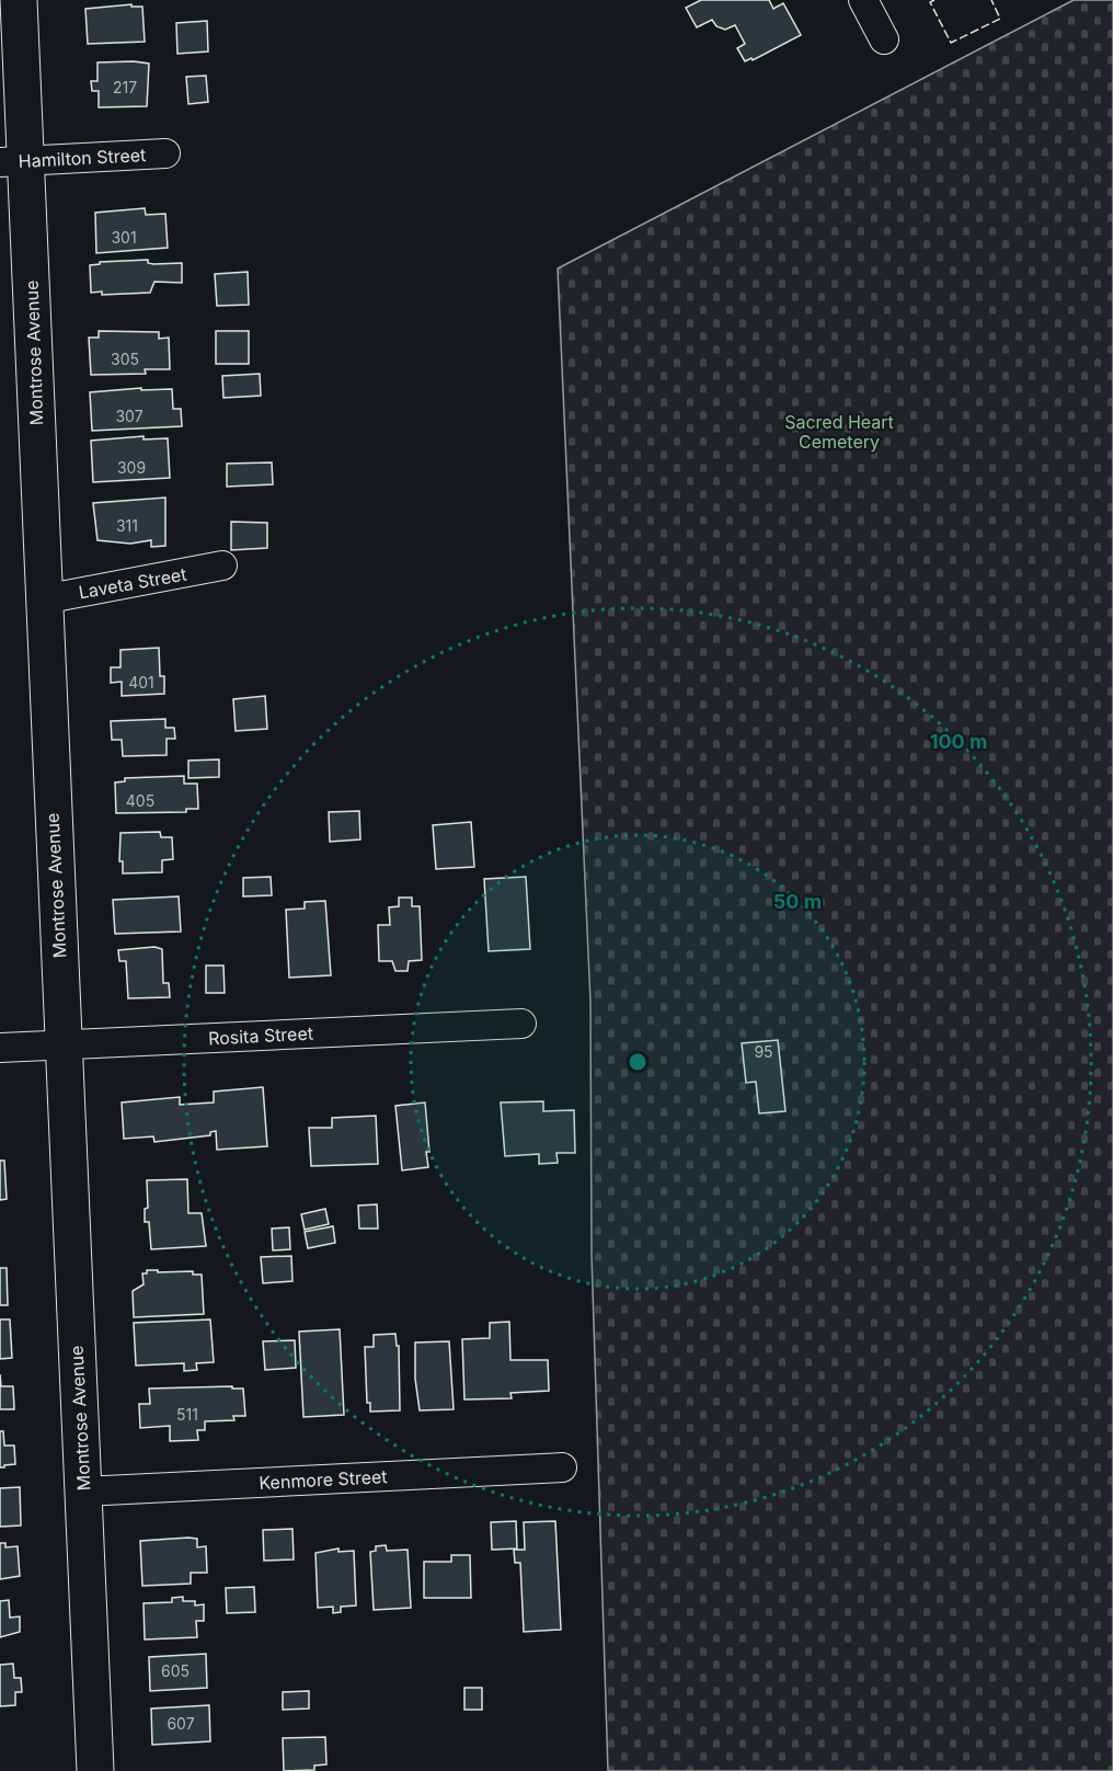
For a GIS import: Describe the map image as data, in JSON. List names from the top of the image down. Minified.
{"streets":{"street":["Hamilton Street","Montrose Avenue","Laveta Street","Rosita Street","Kenmore Street"]},"crossings":[["Hamilton Street","Montrose Avenue"],["Montrose Avenue","Laveta Street"],["Montrose Avenue","Rosita Street"],["Montrose Avenue","Kenmore Street"]],"parks":["Sacred Heart Cemetery"],"house_numbers":["217","301","305","307","309","311","401","405","95","511","605","607"],"rings":["100 m","50 m"]}
